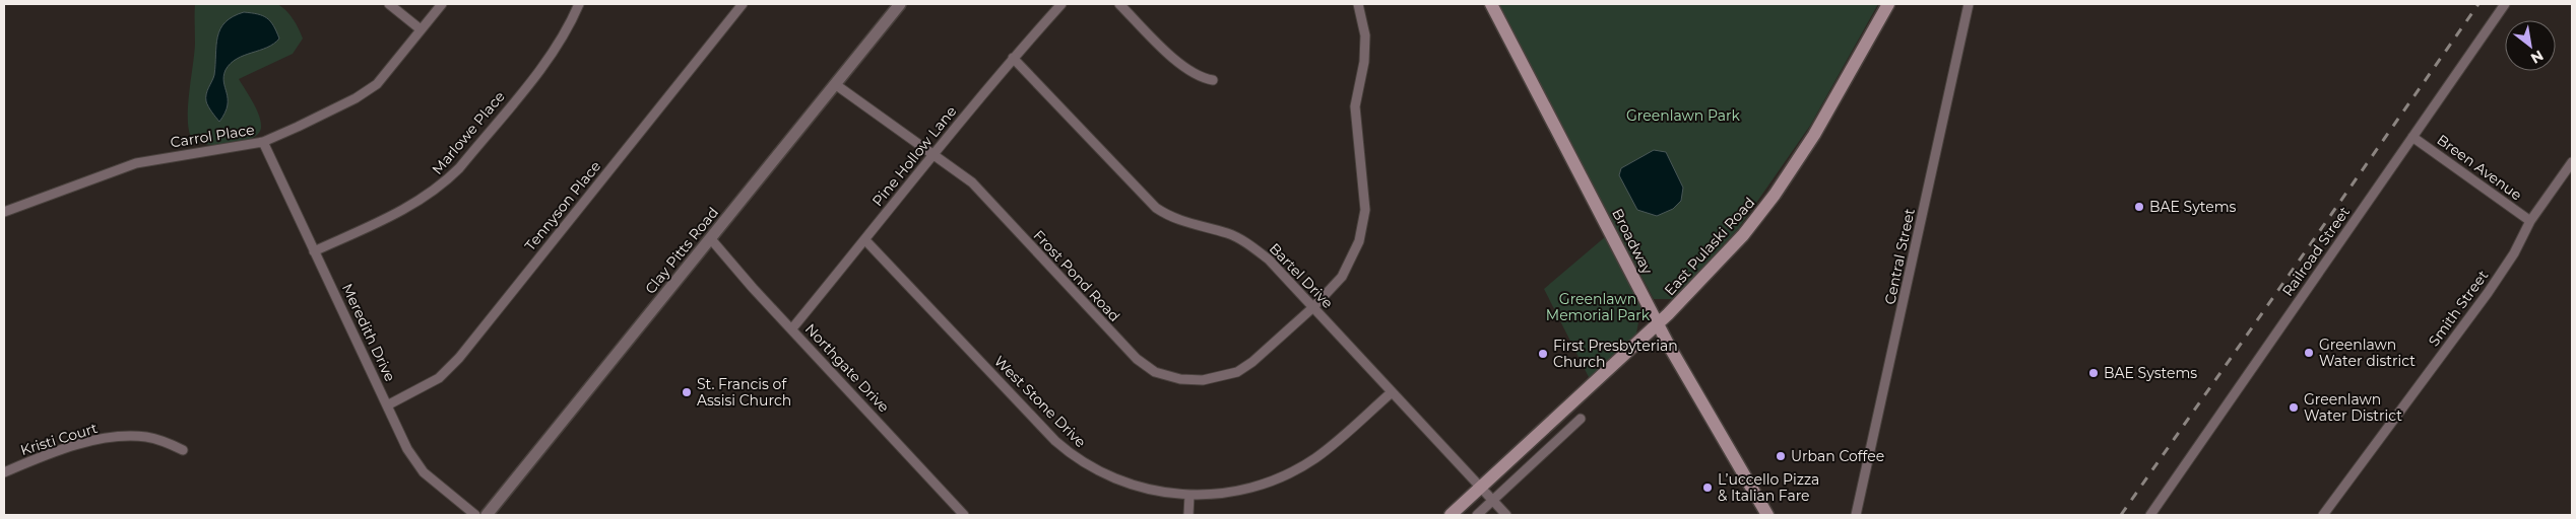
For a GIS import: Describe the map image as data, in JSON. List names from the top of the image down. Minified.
{"streets":{"main road":["Broadway","East Pulaski Road"],"street":["Marlowe Place","Carrol Place","Pine Hollow Lane","Breen Avenue","Tennyson Place","Clay Pitts Road","Railroad Street","Central Street","Frost Pond Road","Bartel Drive","Smith Street","Meredith Drive","Northgate Drive","West Stone Drive","Kristi Court"]},"crossings":[["Marlowe Place","Meredith Drive"],["Carrol Place","Meredith Drive"],["Pine Hollow Lane","Frost Pond Road"],["Pine Hollow Lane","Bartel Drive"],["Pine Hollow Lane","Northgate Drive"],["Pine Hollow Lane","West Stone Drive"],["Breen Avenue","Railroad Street"],["Breen Avenue","Smith Street"],["Tennyson Place","Meredith Drive"],["Broadway","East Pulaski Road"],["East Pulaski Road","Bartel Drive"],["Clay Pitts Road","Frost Pond Road"],["Clay Pitts Road","Northgate Drive"],["Frost Pond Road","Bartel Drive"],["Bartel Drive","West Stone Drive"]],"parks":["Greenlawn Park","Greenlawn Memorial Park"],"places":["BAE Sytems","Greenlawn Water district","First Presbyterian Church","BAE Systems","St. Francis of Assisi Church","Greenlawn Water District","Urban Coffee","L’uccello Pizza & Italian Fare"],"north":"bottom right"}
